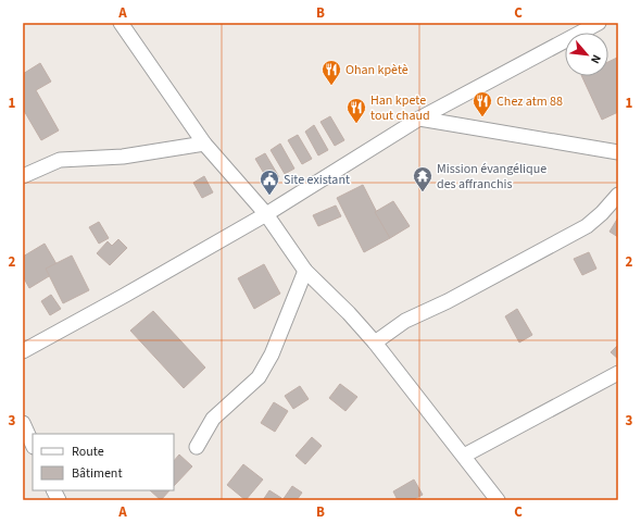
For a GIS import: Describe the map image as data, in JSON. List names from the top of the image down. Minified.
{"places":{"restaurant":["Ohan kpètè","Chez atm 88","Han kpete tout chaud"],"temple":["Mission évangélique des affranchis"],"public building":["Site existant"]},"legend":["Route","Bâtiment"],"north":"bottom right","grid":{"columns":["A","B","C"],"rows":["1","2","3"]}}
